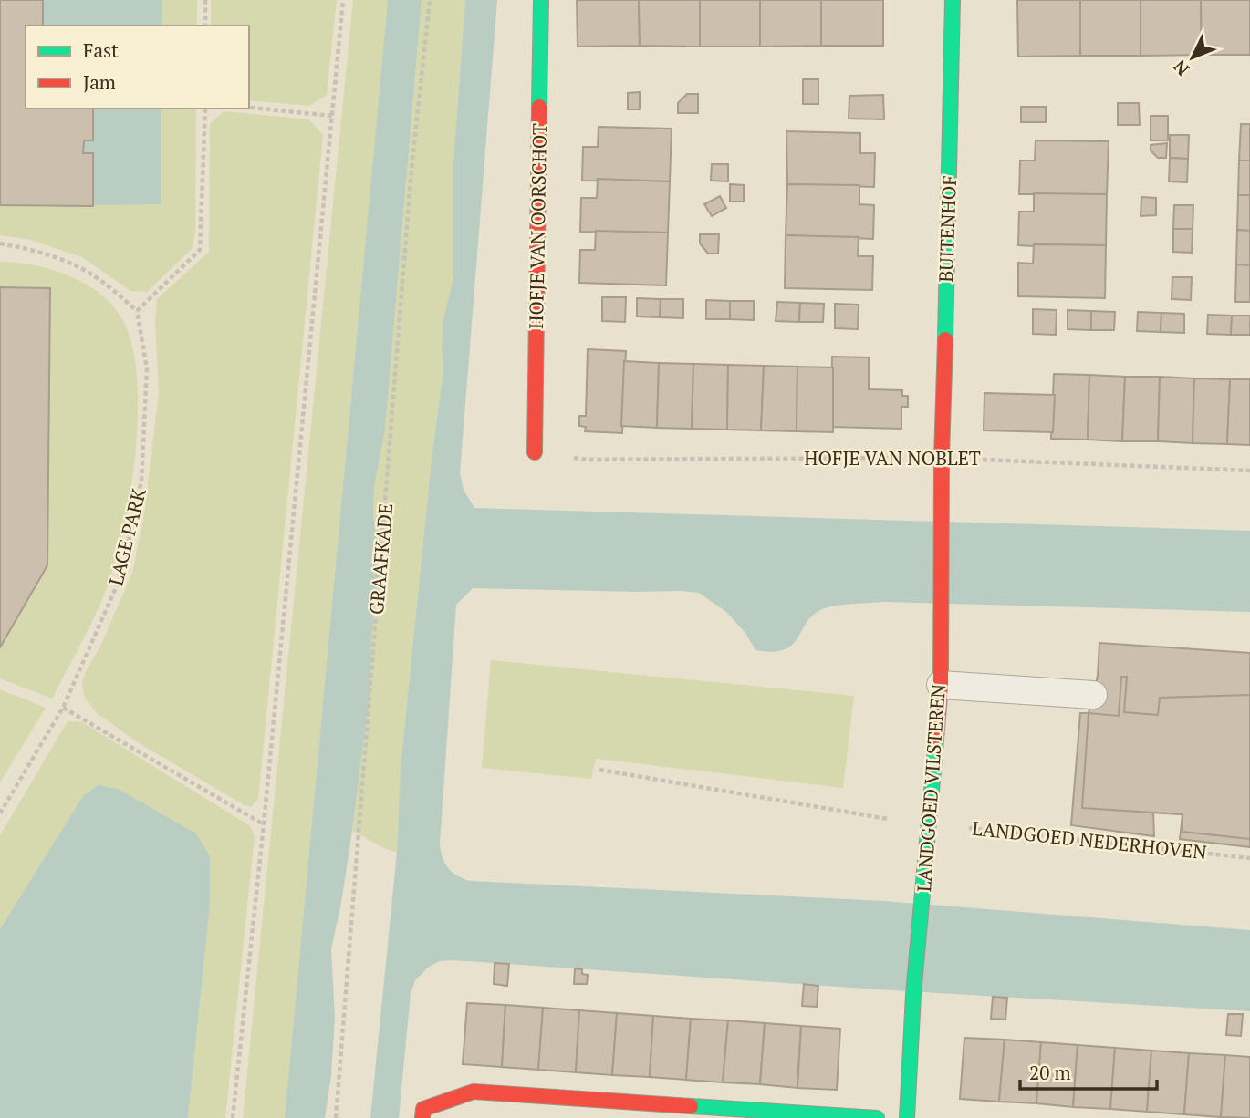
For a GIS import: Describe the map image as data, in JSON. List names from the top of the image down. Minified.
{"streets":{"street":["HOFJE VAN OORSCHOT","BUITENHOF","LANDGOED VILSTEREN"],"path":["HOFJE VAN NOBLET","LAGE PARK","GRAAFKADE","LANDGOED NEDERHOVEN"]},"crossings":[["HOFJE VAN OORSCHOT","HOFJE VAN NOBLET"],["BUITENHOF","HOFJE VAN NOBLET"],["BUITENHOF","LANDGOED VILSTEREN"],["HOFJE VAN NOBLET","LANDGOED VILSTEREN"],["LANDGOED VILSTEREN","LANDGOED NEDERHOVEN"]],"legend":["Fast","Jam"],"scale_bar":"20 m","north":"bottom left"}
